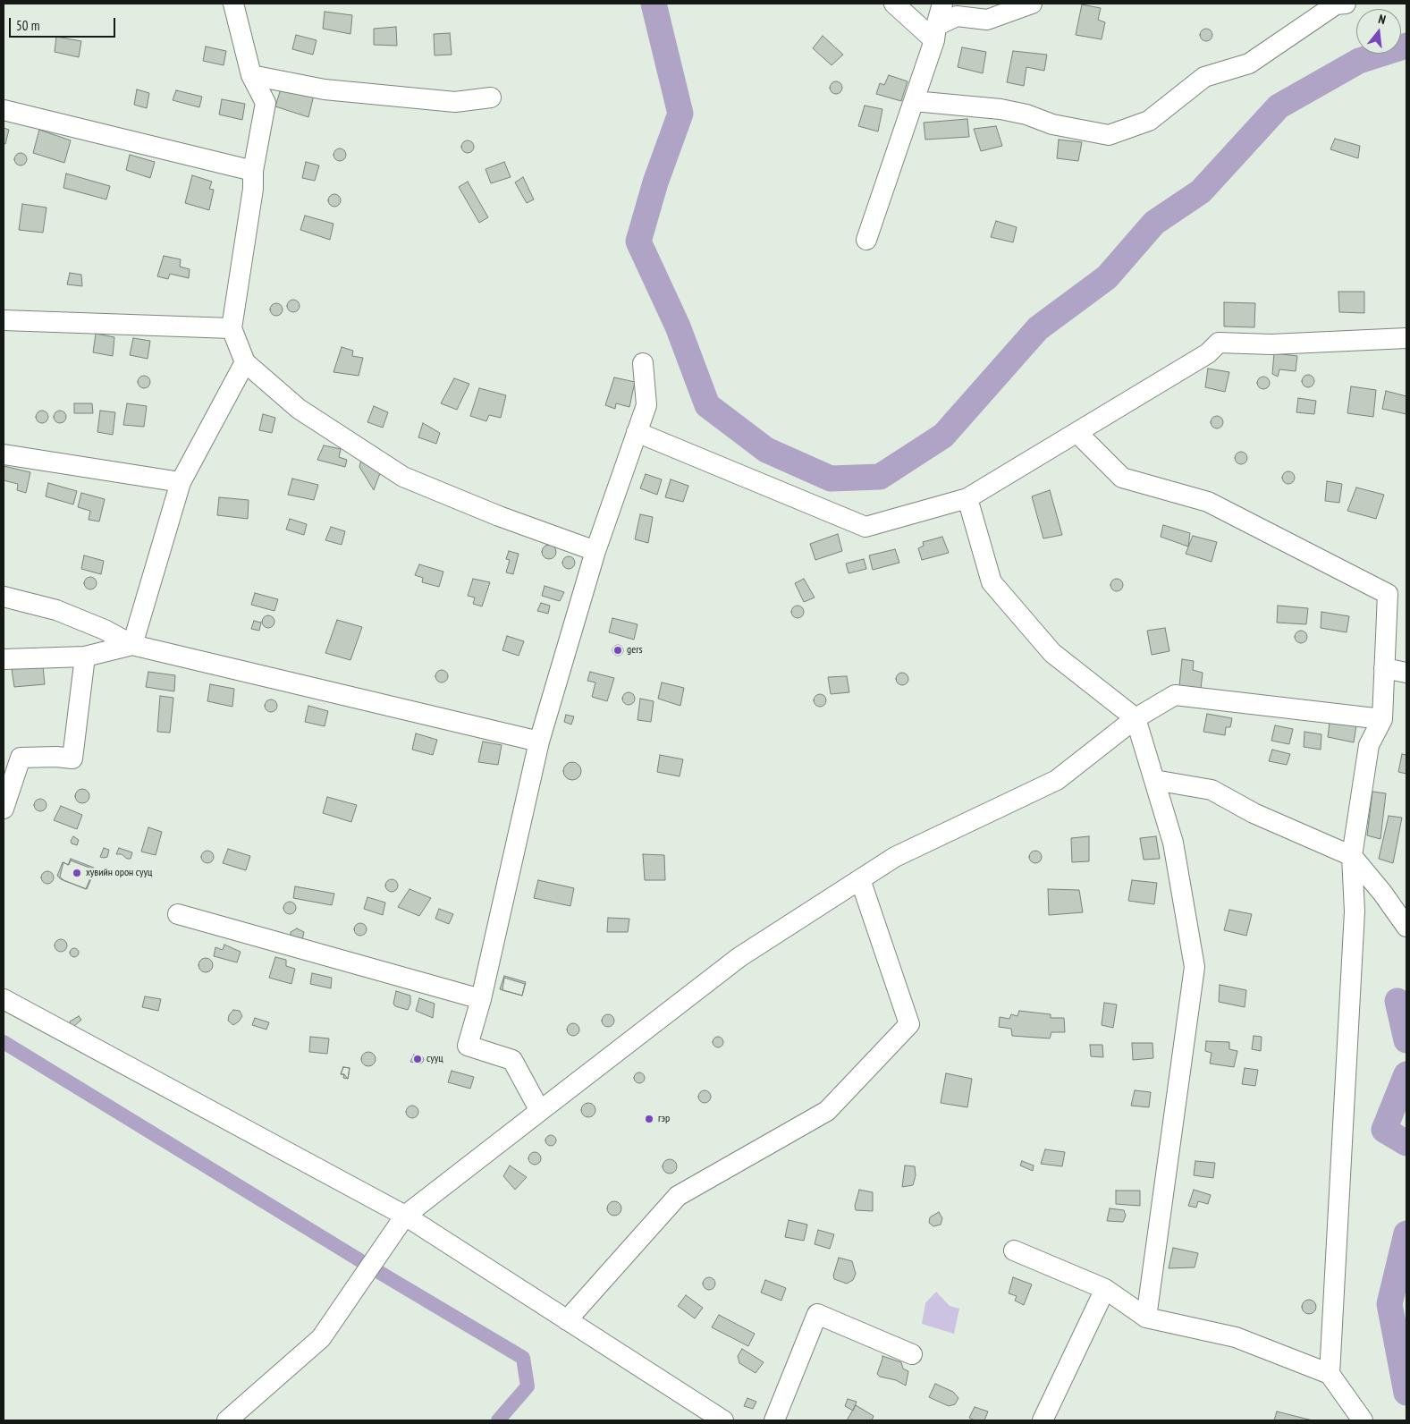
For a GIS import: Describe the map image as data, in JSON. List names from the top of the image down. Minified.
{"places":["gers","хувийн орон сууц","сууц","гэр"],"scale_bar":"50 m","north":"top"}
